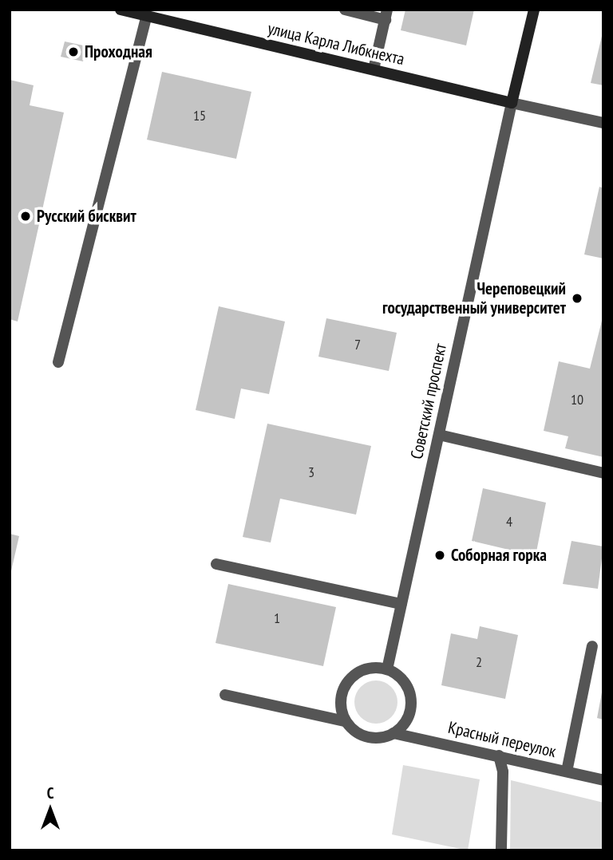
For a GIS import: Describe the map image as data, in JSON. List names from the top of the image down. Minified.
{"streets":{"main road":["улица Карла Либкнехта","Советский проспект"],"street":["Красный переулок"]},"crossings":[["улица Карла Либкнехта","Советский проспект"],["Советский проспект","Красный переулок"]],"places":["Проходная","Русский бисквит","Череповецкий государственный университет","Соборная горка"],"house_numbers":["15","7","10","3","4","1","2"],"north":"top"}
